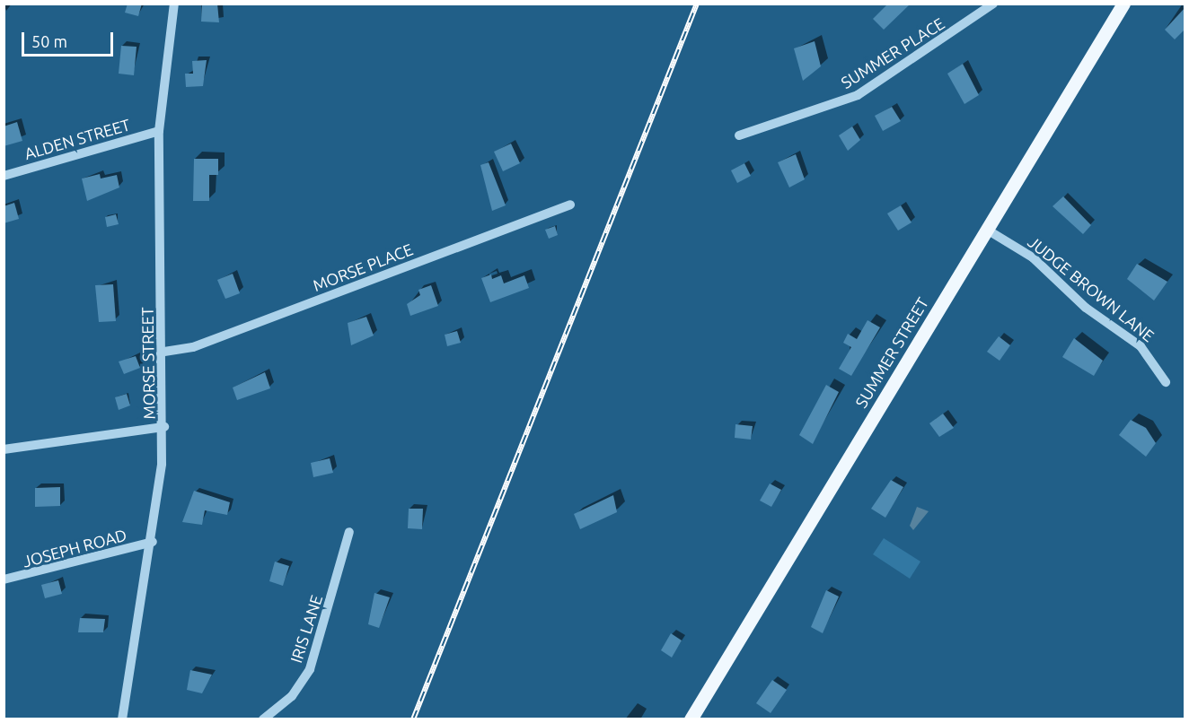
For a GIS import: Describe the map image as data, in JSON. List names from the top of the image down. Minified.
{"streets":{"main road":["SUMMER STREET"],"street":["SUMMER PLACE","ALDEN STREET","MORSE PLACE","JUDGE BROWN LANE","MORSE STREET","JOSEPH ROAD","IRIS LANE"]},"crossings":[["ALDEN STREET","MORSE STREET"],["MORSE PLACE","MORSE STREET"],["JUDGE BROWN LANE","SUMMER STREET"],["MORSE STREET","JOSEPH ROAD"]],"scale_bar":"50 m"}
